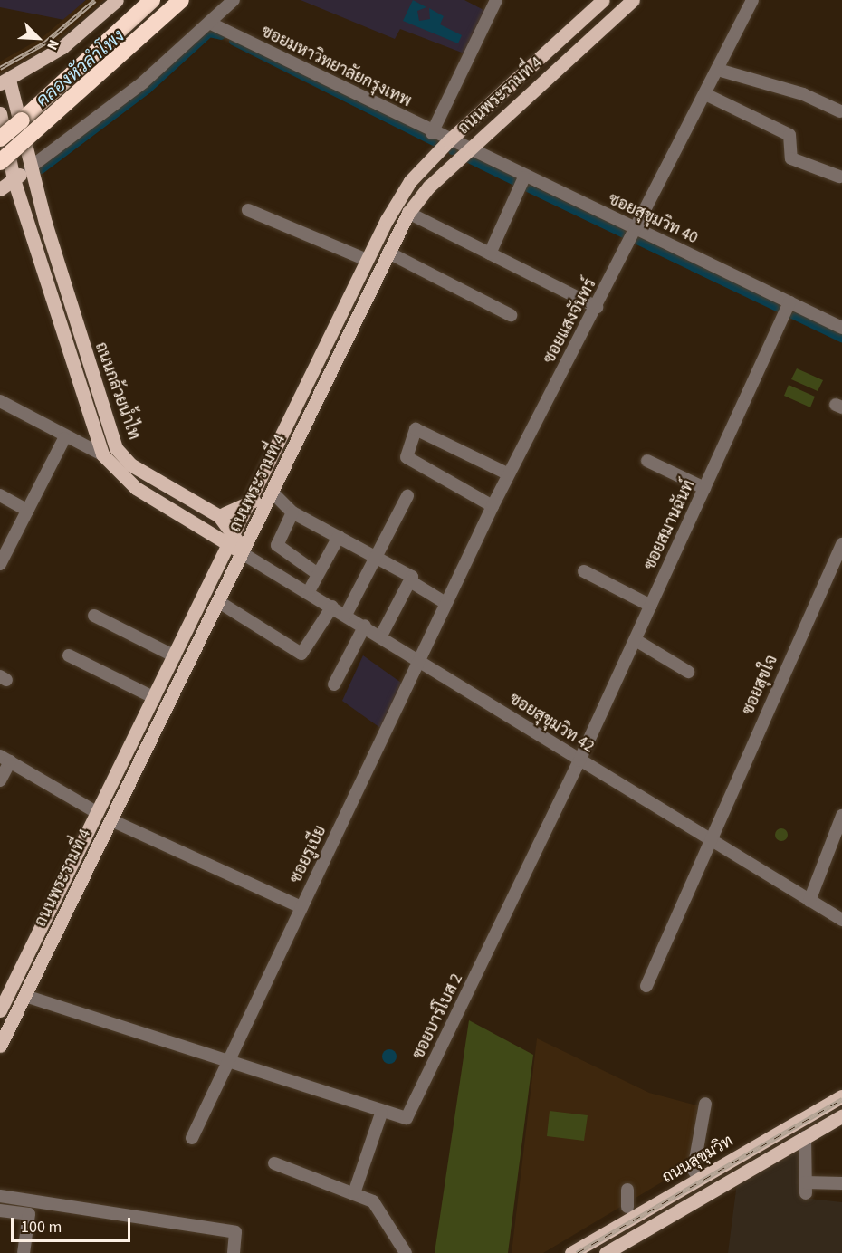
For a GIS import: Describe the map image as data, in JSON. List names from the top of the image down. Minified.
{"streets":{"main road":["ถนนพระรามที่ 4","ถนนกล้วยน้ำไท","ถนนสุขุมวิท"],"street":["ซอยมหาวิทยาลัยกรุงเทพ","ซอยสุขุมวิท 40","ซอยแสงจันทร์","ซอยสมานฉันท์","ซอยสุขใจ","ซอยสุขุมวิท 42","ซอยรูเบีย","ซอยบาร์โบส 2"]},"crossings":[["ซอยมหาวิทยาลัยกรุงเทพ","ถนนพระรามที่ 4"],["ซอยมหาวิทยาลัยกรุงเทพ","ซอยสุขุมวิท 40"],["ถนนพระรามที่ 4","ซอยสุขุมวิท 40"],["ถนนพระรามที่ 4","ถนนกล้วยน้ำไท"],["ถนนพระรามที่ 4","ซอยสุขุมวิท 42"],["ถนนพระรามที่ 4","ซอยบาร์โบส 2"],["ซอยสุขุมวิท 40","ซอยแสงจันทร์"],["ซอยสุขุมวิท 40","ซอยสมานฉันท์"],["ซอยแสงจันทร์","ซอยสุขุมวิท 42"],["ซอยแสงจันทร์","ซอยรูเบีย"],["ถนนกล้วยน้ำไท","ซอยสุขุมวิท 42"],["ซอยสมานฉันท์","ซอยสุขุมวิท 42"],["ซอยสมานฉันท์","ซอยบาร์โบส 2"],["ซอยสุขใจ","ซอยสุขุมวิท 42"],["ซอยสุขุมวิท 42","ซอยรูเบีย"],["ซอยสุขุมวิท 42","ซอยบาร์โบส 2"],["ซอยรูเบีย","ซอยบาร์โบส 2"]],"water":["คลองหัวลำโพง"],"scale_bar":"100 m","north":"bottom right"}
